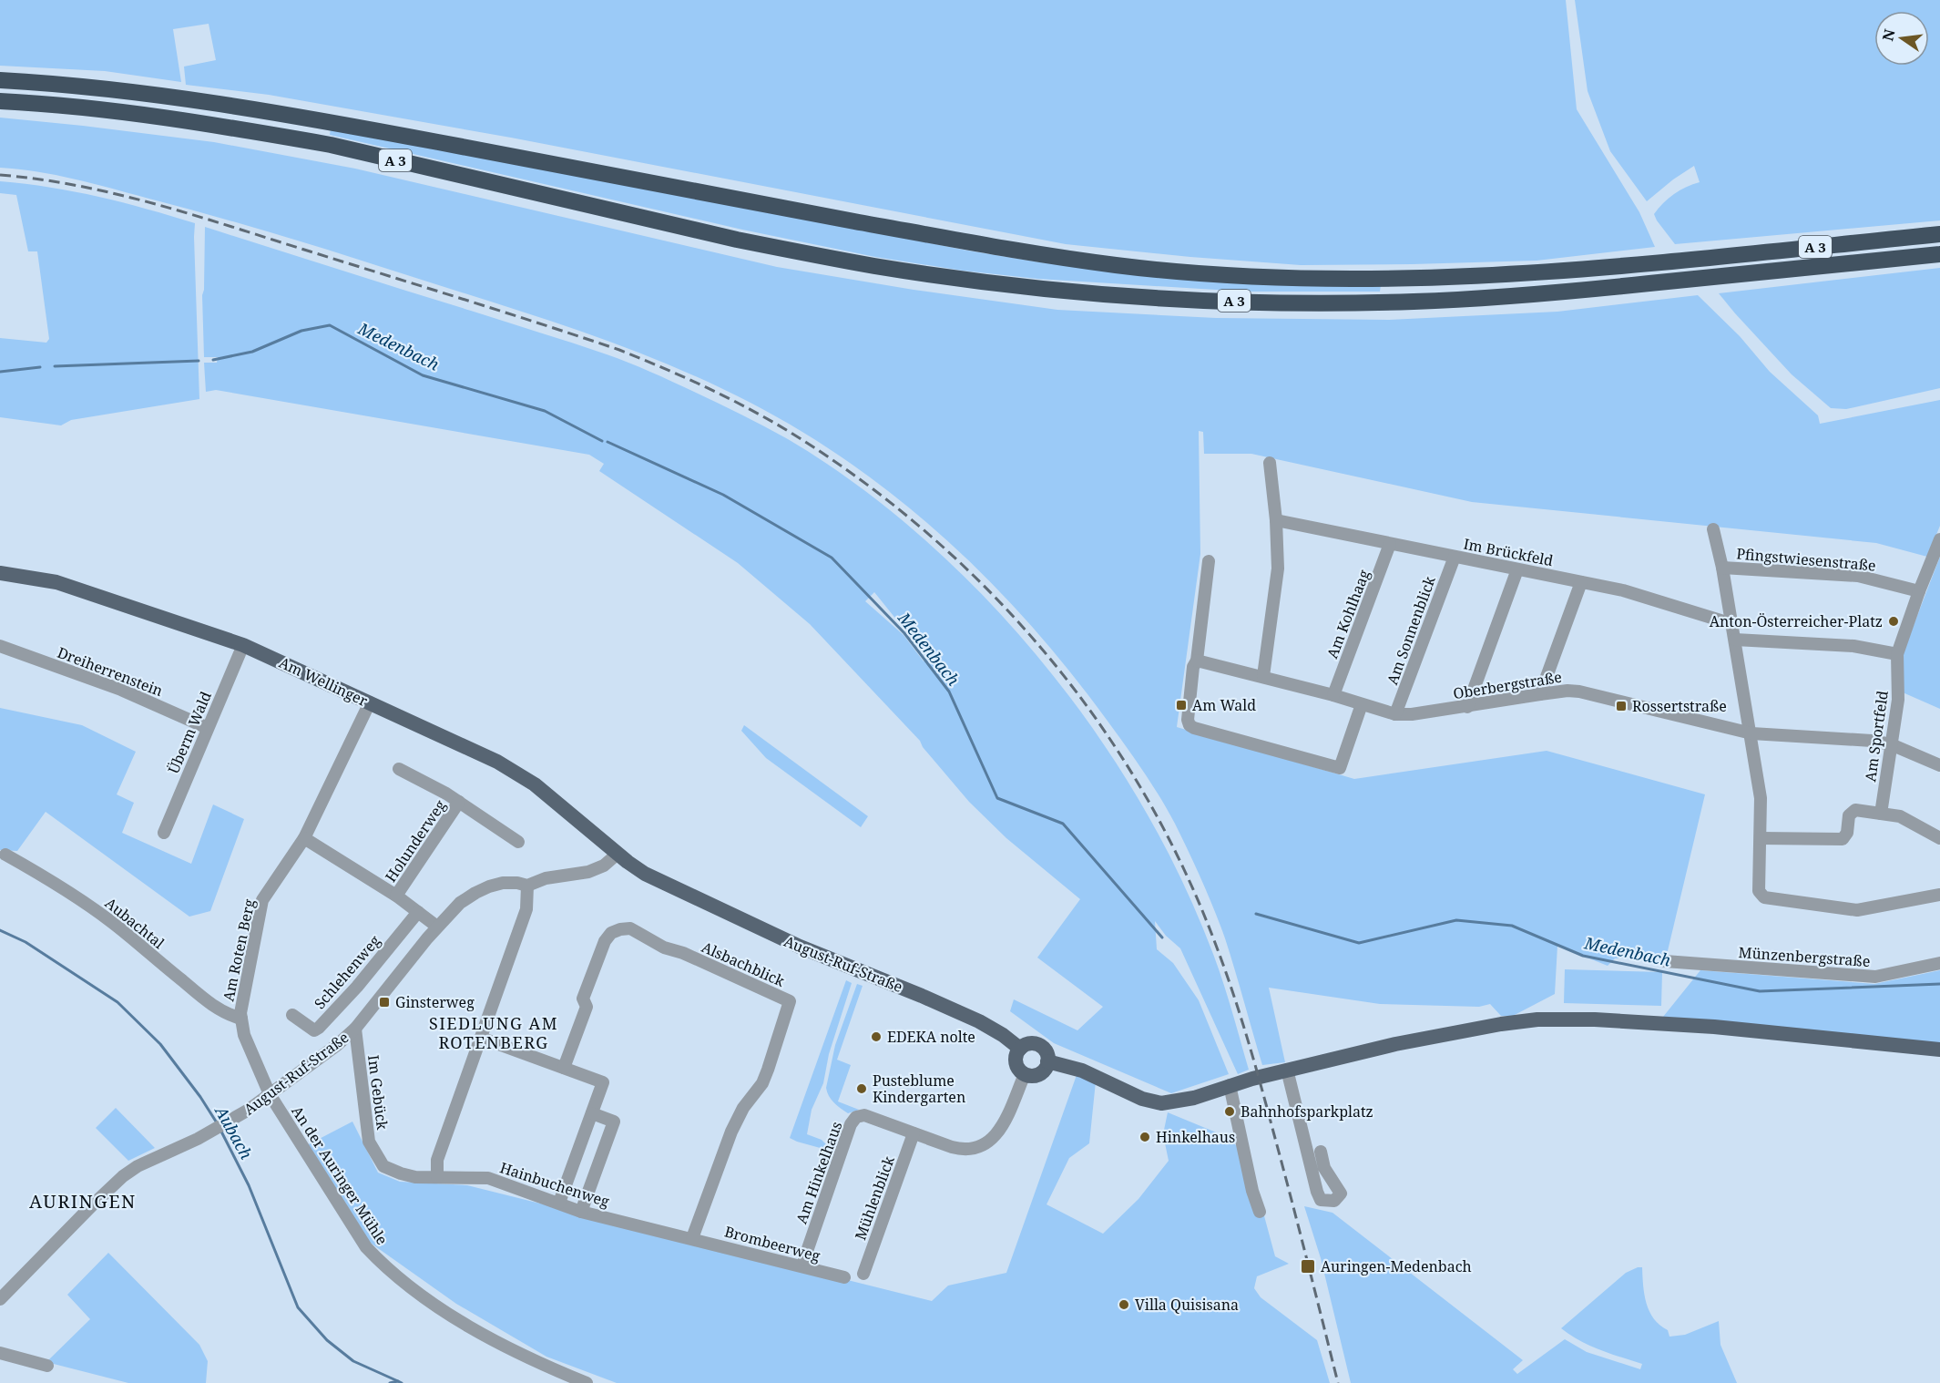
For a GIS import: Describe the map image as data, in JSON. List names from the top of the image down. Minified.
{"streets":{"highway":["A 3"],"main road":["Am Wellinger","August-Ruf-Straße"],"street":["Im Brückfeld","Pfingstwiesenstraße","Am Kohlhaag","Am Sonnenblick","Dreiherrenstein","Oberbergstraße","Überm Wald","Am Sportfeld","Holunderweg","Aubachtal","Am Roten Berg","Münzenbergstraße","Alsbachblick","Schlehenweg","Im Gebück","Am Hinkelhaus","An der Auringer Mühle","Hainbuchenweg","Mühlenblick","Brombeerweg"]},"crossings":[["Im Brückfeld","Am Kohlhaag"],["Im Brückfeld","Am Sonnenblick"],["Pfingstwiesenstraße","Am Sportfeld"],["Am Kohlhaag","Oberbergstraße"],["Am Sonnenblick","Oberbergstraße"],["Dreiherrenstein","Überm Wald"],["Am Wellinger","Überm Wald"],["Am Wellinger","Am Roten Berg"],["Am Wellinger","August-Ruf-Straße"],["Oberbergstraße","Am Sportfeld"],["Aubachtal","Am Roten Berg"],["Am Roten Berg","August-Ruf-Straße"],["Am Roten Berg","An der Auringer Mühle"],["Alsbachblick","Hainbuchenweg"],["Alsbachblick","Brombeerweg"],["August-Ruf-Straße","Im Gebück"],["August-Ruf-Straße","Am Hinkelhaus"],["August-Ruf-Straße","An der Auringer Mühle"],["Im Gebück","Hainbuchenweg"],["Am Hinkelhaus","Mühlenblick"],["Hainbuchenweg","Brombeerweg"]],"districts":["SIEDLUNG AM ROTENBERG","AURINGEN"],"water":["Medenbach","Aubach"],"places":{"other":["Anton-Österreicher-Platz","EDEKA nolte","Pusteblume Kindergarten","Bahnhofsparkplatz","Hinkelhaus","Villa Quisisana"],"transit":["Am Wald","Rossertstraße","Ginsterweg","Auringen-Medenbach"]},"north":"left"}
